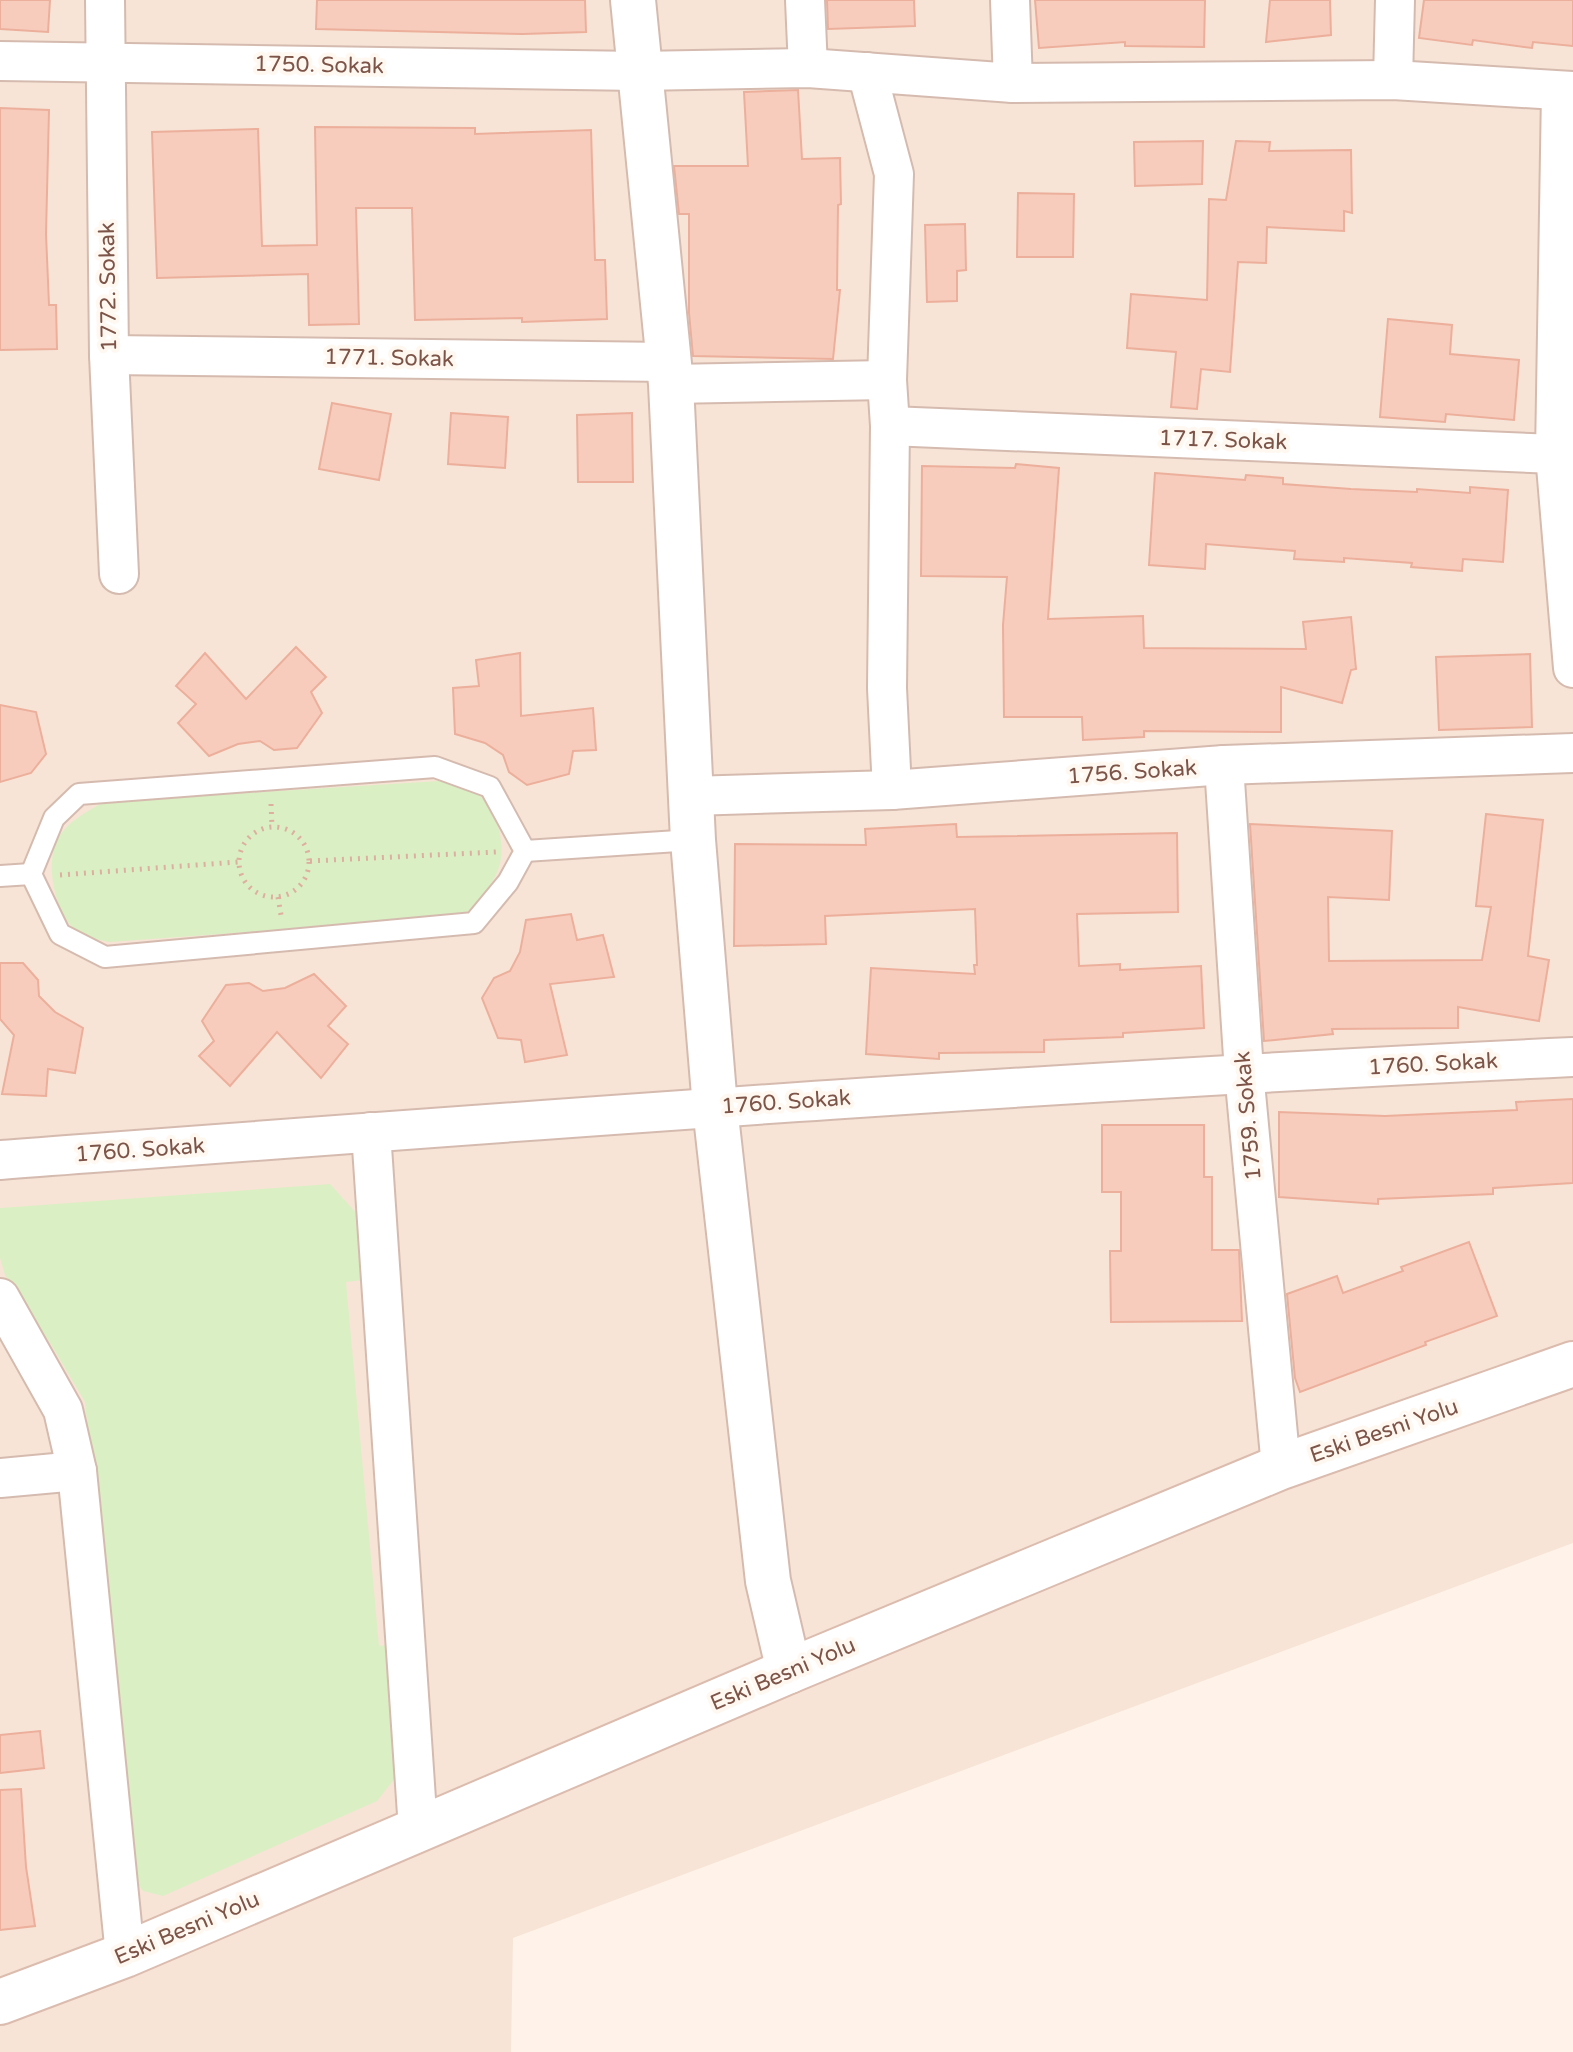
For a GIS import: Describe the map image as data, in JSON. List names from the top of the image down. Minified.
{"streets":{"main road":["Eski Besni Yolu"],"street":["1750. Sokak","1772. Sokak","1771. Sokak","1717. Sokak","1756. Sokak","1760. Sokak","1759. Sokak"]},"crossings":[["1750. Sokak","1772. Sokak"],["1772. Sokak","1771. Sokak"],["1756. Sokak","1759. Sokak"],["1760. Sokak","1759. Sokak"],["1759. Sokak","Eski Besni Yolu"]]}
